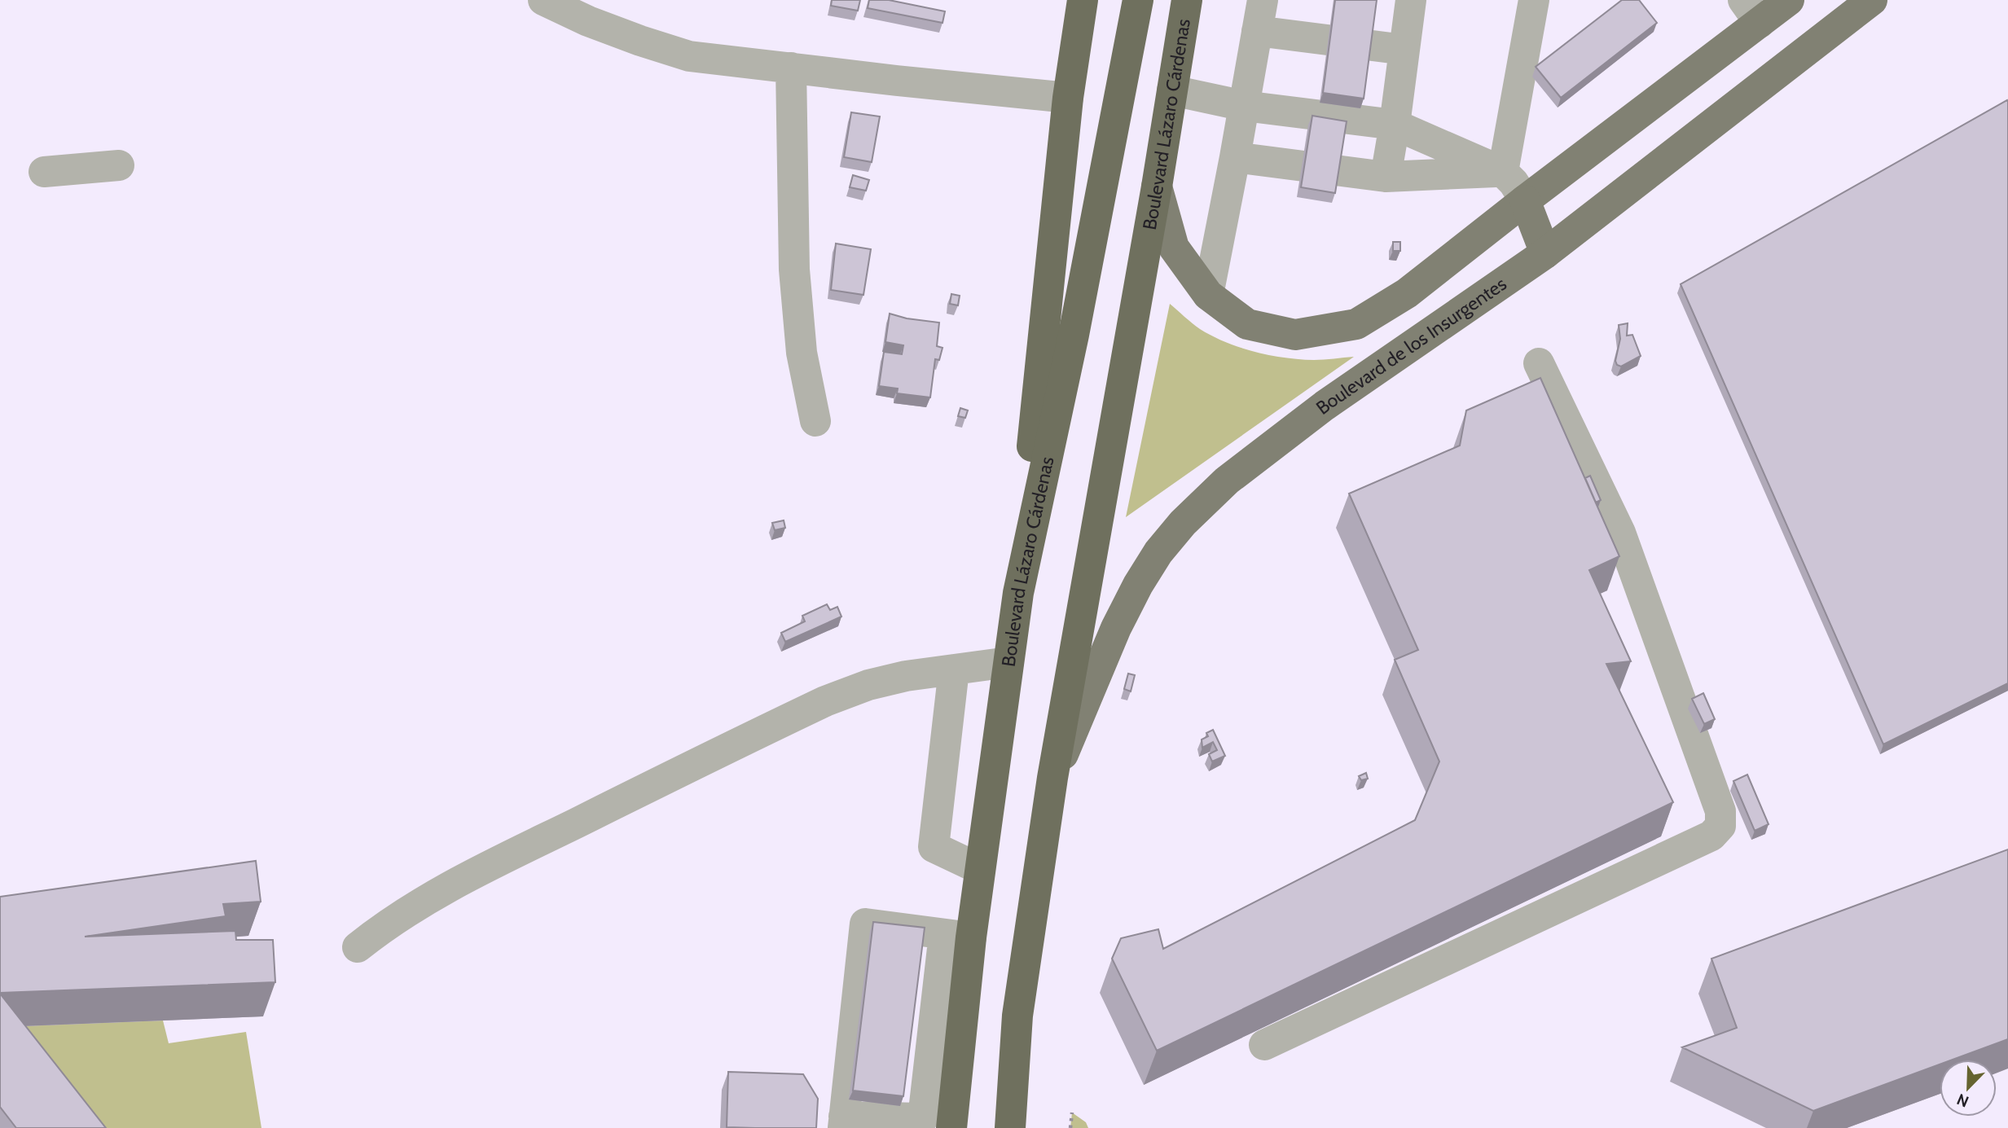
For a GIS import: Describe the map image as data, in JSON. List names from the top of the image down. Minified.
{"streets":{"highway":["Boulevard Lázaro Cárdenas"],"main road":["Boulevard de los Insurgentes"]},"crossings":[["Boulevard Lázaro Cárdenas","Boulevard de los Insurgentes"]],"north":"bottom left"}
